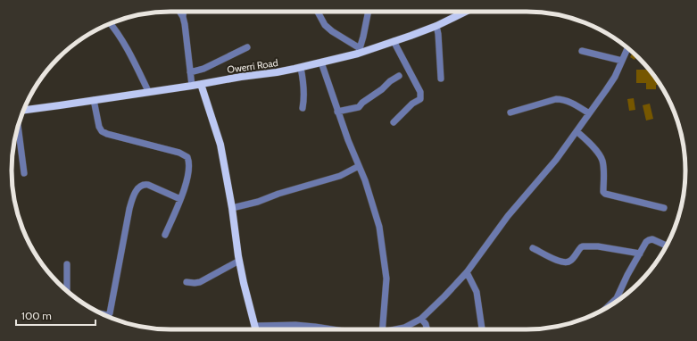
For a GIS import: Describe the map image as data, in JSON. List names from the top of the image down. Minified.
{"streets":{"main road":["Owerri Road"]},"scale_bar":"100 m"}
